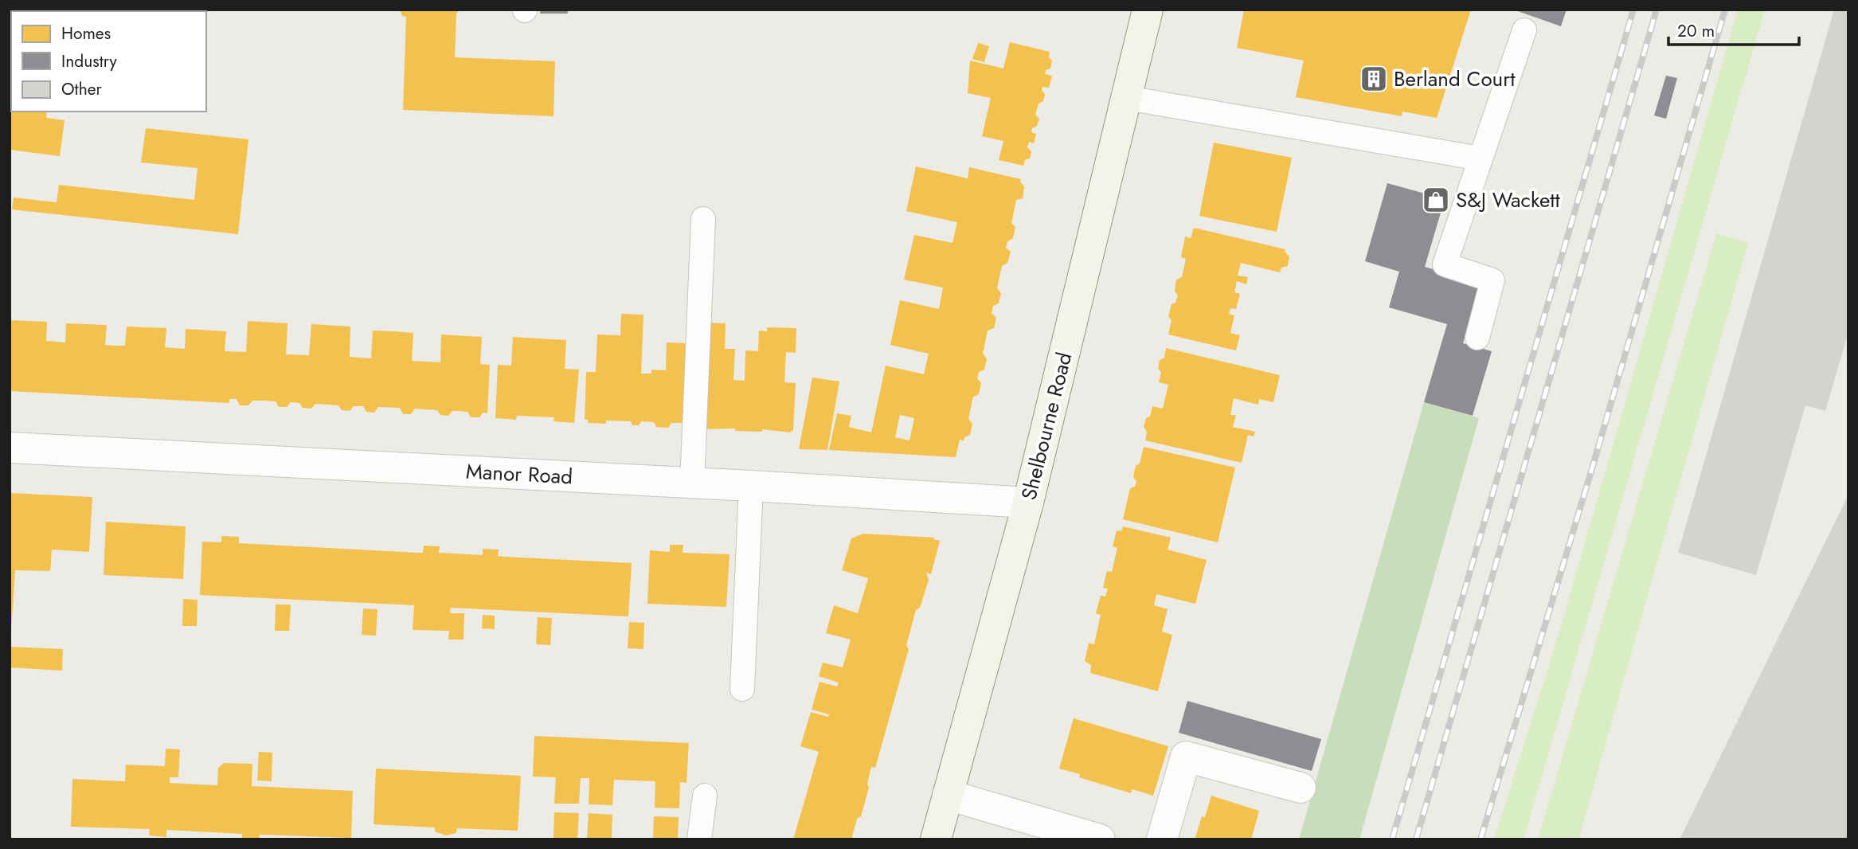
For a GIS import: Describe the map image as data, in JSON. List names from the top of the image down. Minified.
{"streets":{"street":["Shelbourne Road","Manor Road"]},"crossings":[["Shelbourne Road","Manor Road"]],"places":{"building":["Berland Court"],"shop":["S&J Wackett"]},"legend":["Homes","Industry","Other"],"scale_bar":"20 m"}
